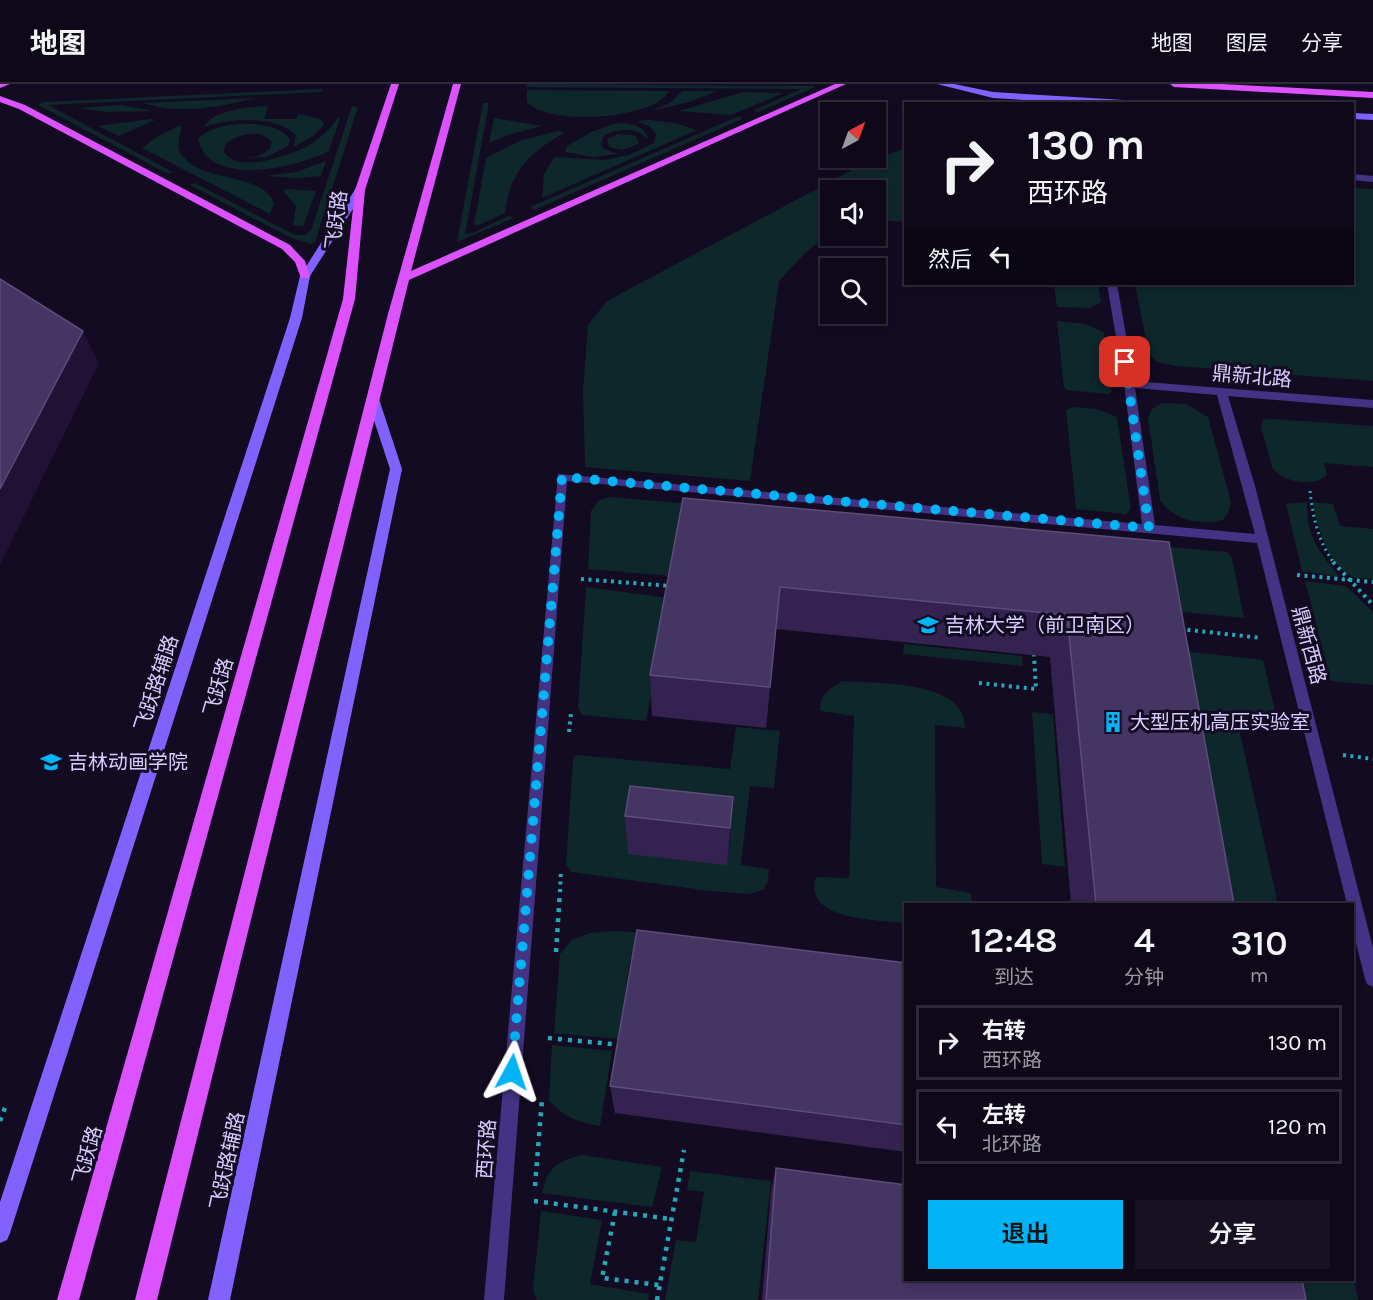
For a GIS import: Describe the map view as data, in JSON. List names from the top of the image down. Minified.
{"streets":{"main road":["飞跃路"],"street":["飞跃路辅路"],"lane":["鼎新北路","鼎新西路","西环路"]},"crossings":[["飞跃路","飞跃路辅路"],["鼎新北路","鼎新西路"]],"places":{"school or university":["吉林大学（前卫南区）","吉林动画学院"],"building":["大型压机高压实验室"]},"north":"top right","page":{"header":"地图","nav":["地图","图层","分享"],"turn":["130 m","西环路"],"then":"然后","eta":["12:48","到达","4","分钟","310","m"],"list":[{"name":"右转","note":"西环路","value":"130 m"},{"name":"左转","note":"北环路","value":"120 m"}],"buttons":["退出","分享"]}}
